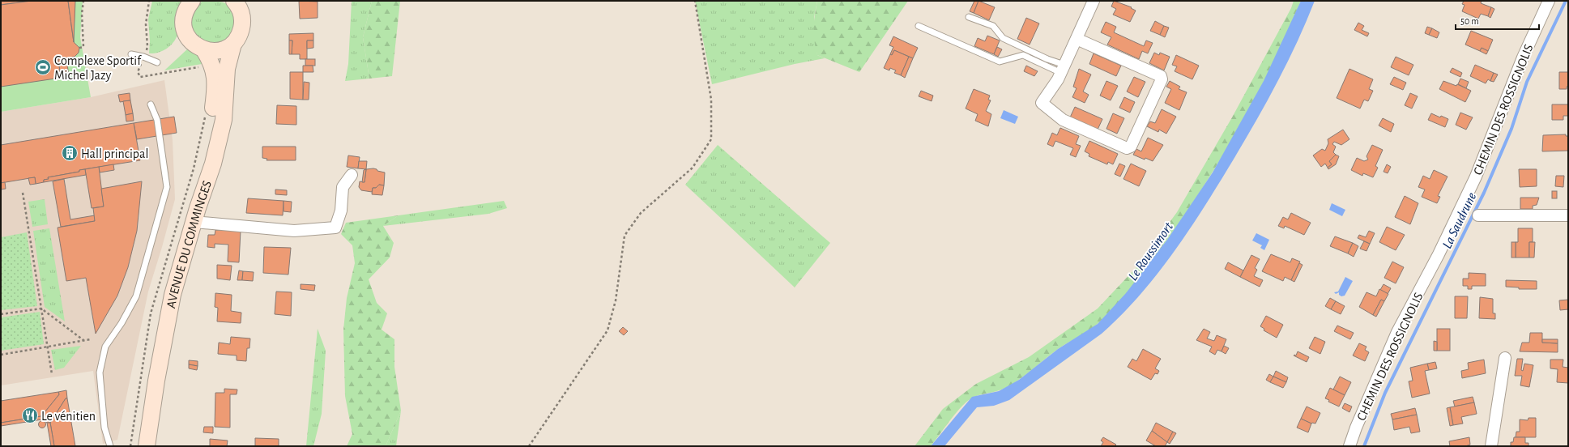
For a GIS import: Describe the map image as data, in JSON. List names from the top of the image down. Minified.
{"streets":{"main road":["AVENUE DU COMMINGES"],"street":["CHEMIN DES ROSSIGNOLIS"]},"water":["La Saudrune","Le Roussimort"],"places":{"sports":["Complexe Sportif Michel Jazy"],"building":["Hall principal"],"restaurant":["Le vénitien"]},"scale_bar":"50 m"}
